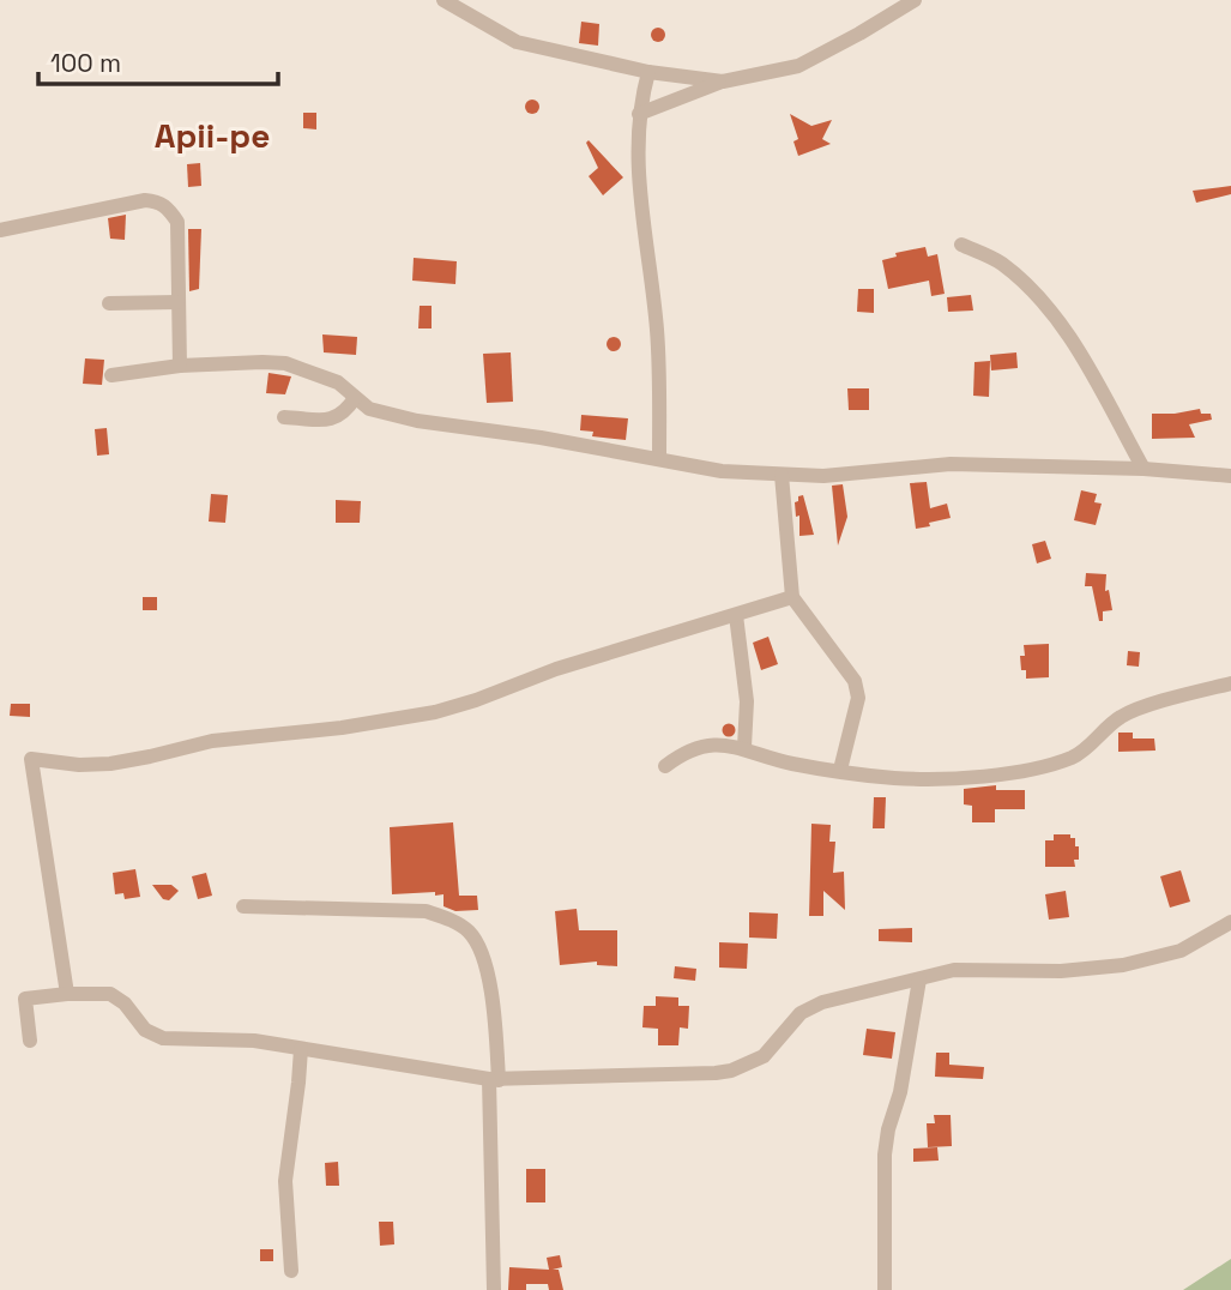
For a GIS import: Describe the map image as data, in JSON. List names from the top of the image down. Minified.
{"districts":["Apii-pe"],"scale_bar":"100 m"}
